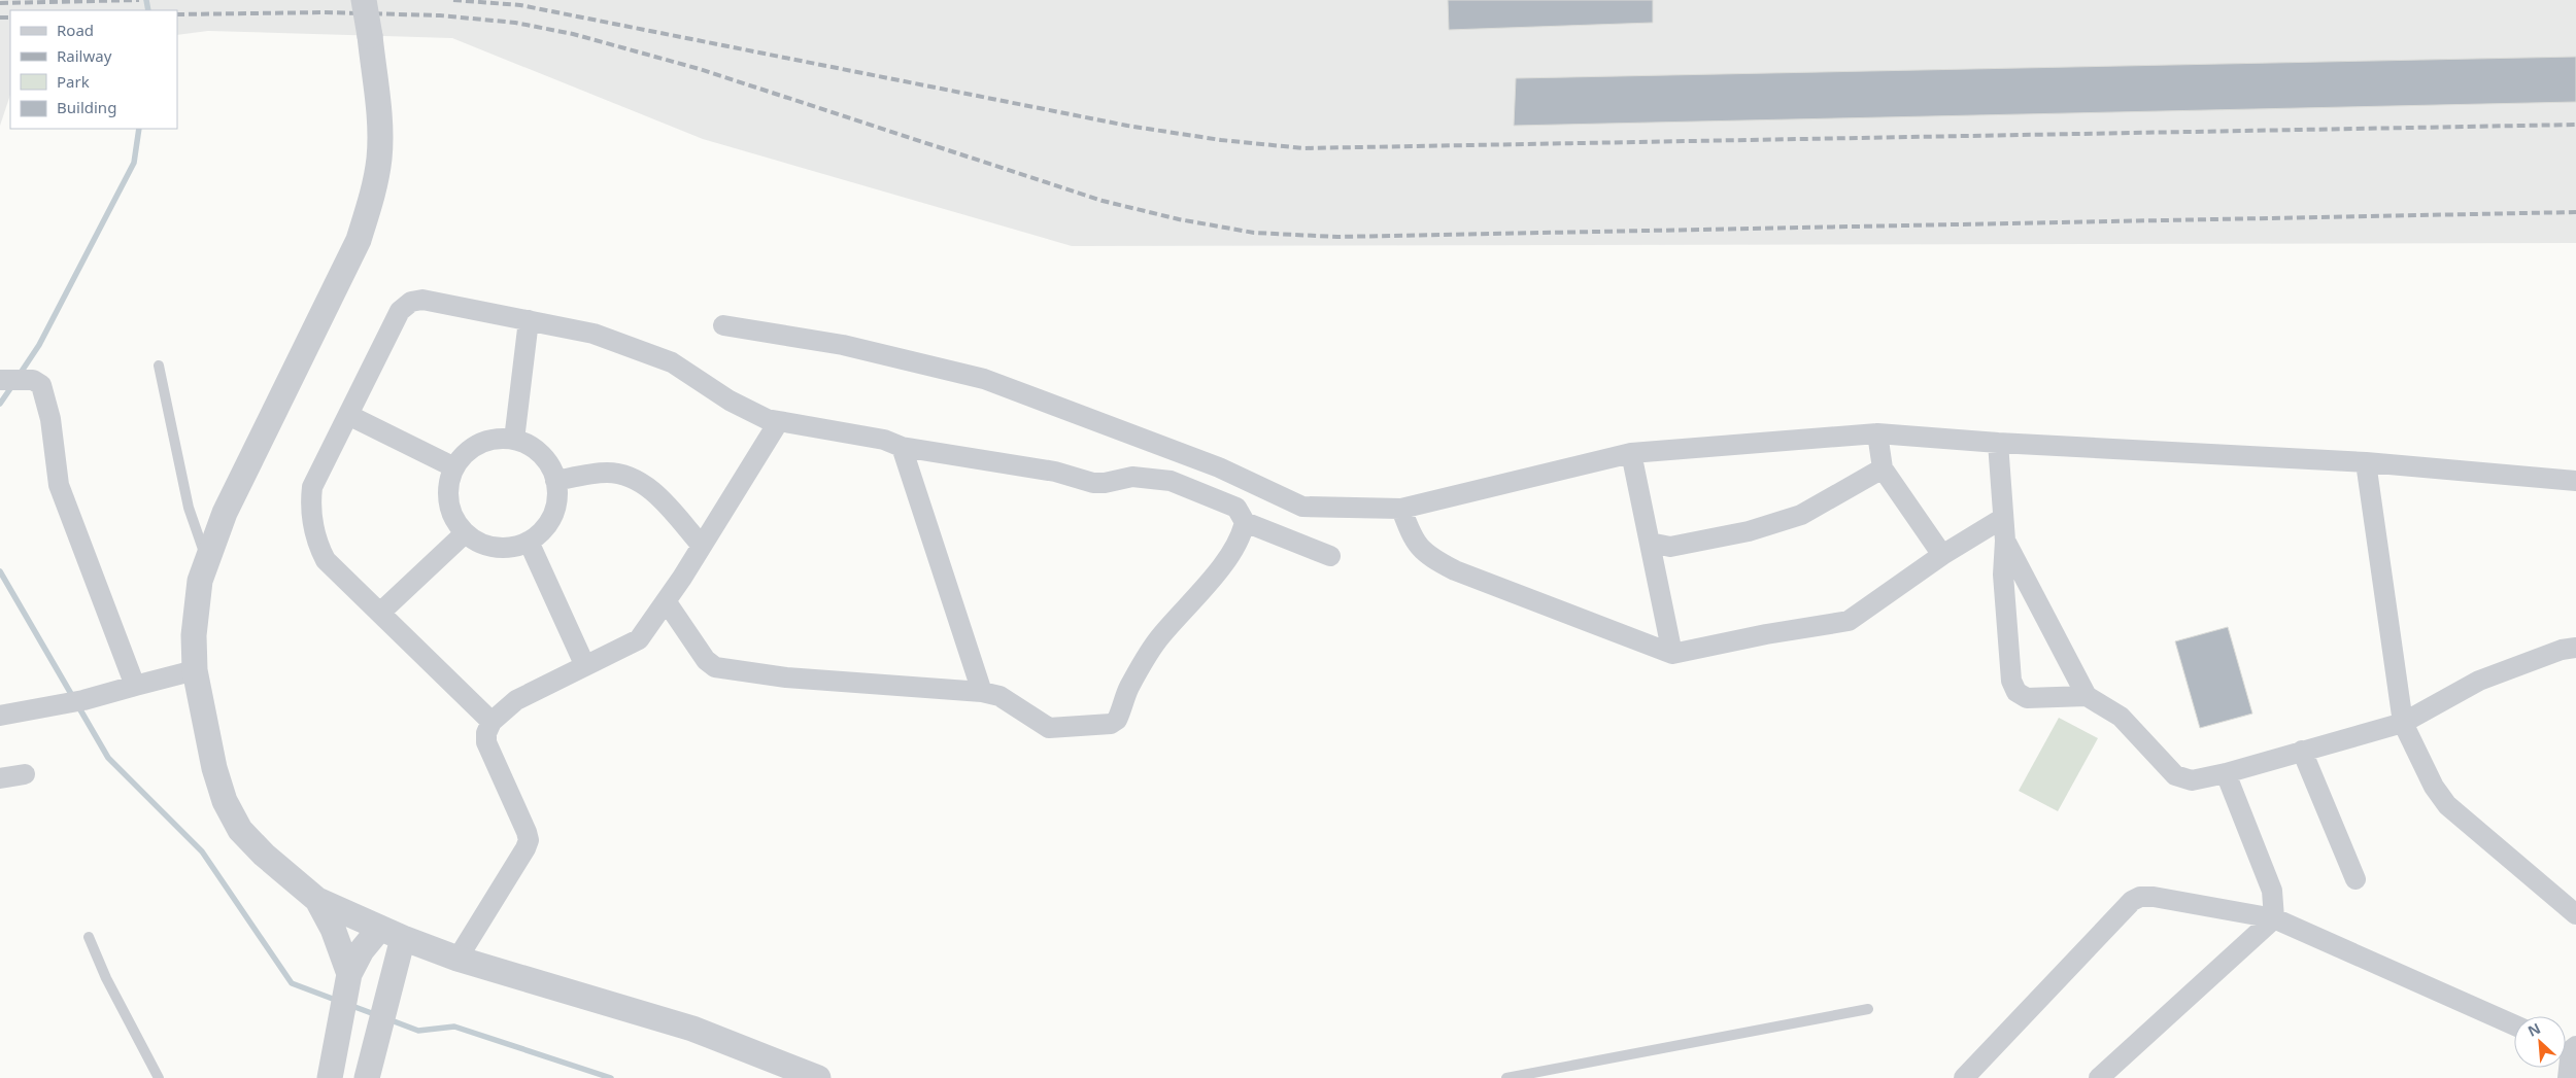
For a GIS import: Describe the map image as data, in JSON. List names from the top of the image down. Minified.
{"legend":["Road","Railway","Park","Building"],"north":"top left"}
